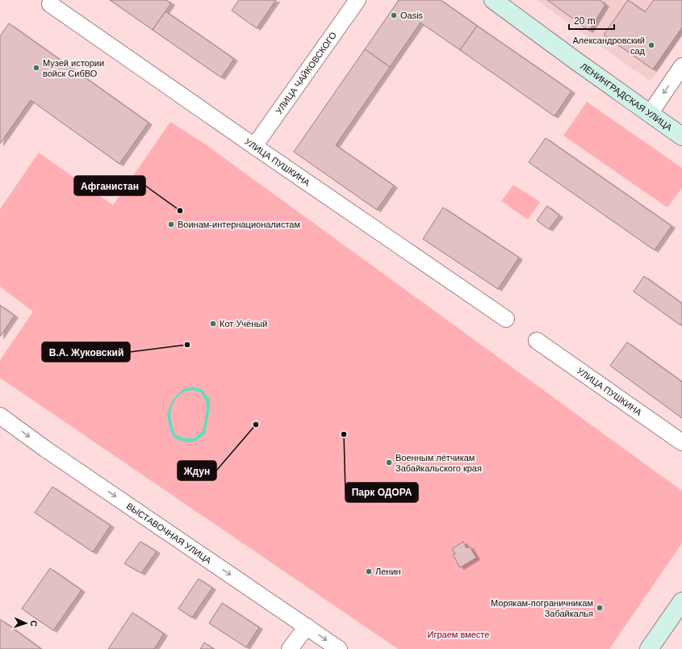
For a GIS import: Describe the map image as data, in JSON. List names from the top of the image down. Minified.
{"streets":{"main road":["ЛЕНИНГРАДСКАЯ УЛИЦА"],"street":["УЛИЦА ЧАЙКОВСКОГО","УЛИЦА ПУШКИНА","ВЫСТАВОЧНАЯ УЛИЦА"]},"crossings":[["УЛИЦА ЧАЙКОВСКОГО","УЛИЦА ПУШКИНА"]],"one_way":["ВЫСТАВОЧНАЯ УЛИЦА"],"parks":["Играем вместе"],"places":["Oasis","Александровский сад","Музей истории войск СибВО","Афганистан","Воинам-интернационалистам","Кот Учёный","В.А. Жуковский","Ждун","Парк ОДОРА","Военным лётчикам Забайкальского края","Ленин","Морякам-пограничникам Забайкалья"],"scale_bar":"20 m","north":"right"}
